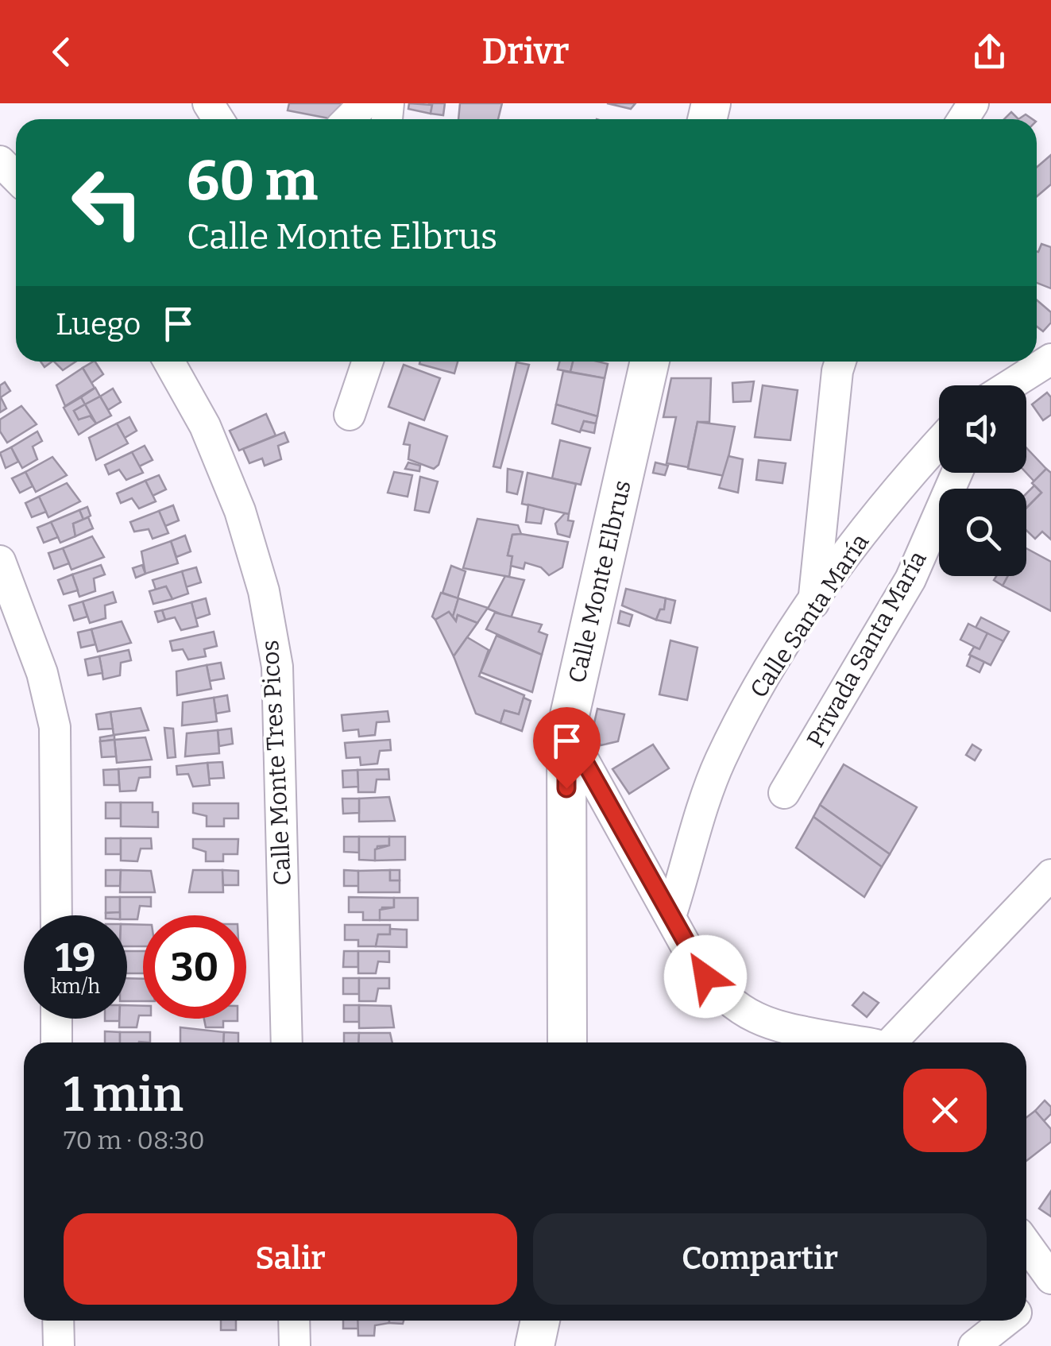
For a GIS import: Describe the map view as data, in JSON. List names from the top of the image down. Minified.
{"streets":{"street":["Calle Monte Elbrus","Calle Santa María","Privada Santa María","Calle Monte Tres Picos"]},"page":{"header":"Drivr","turn":["60 m","Calle Monte Elbrus"],"then":"Luego","speed":"19 km/h","limit":"30","heading":["1 min","70 m · 08:30"],"buttons":["Salir","Compartir"]}}
